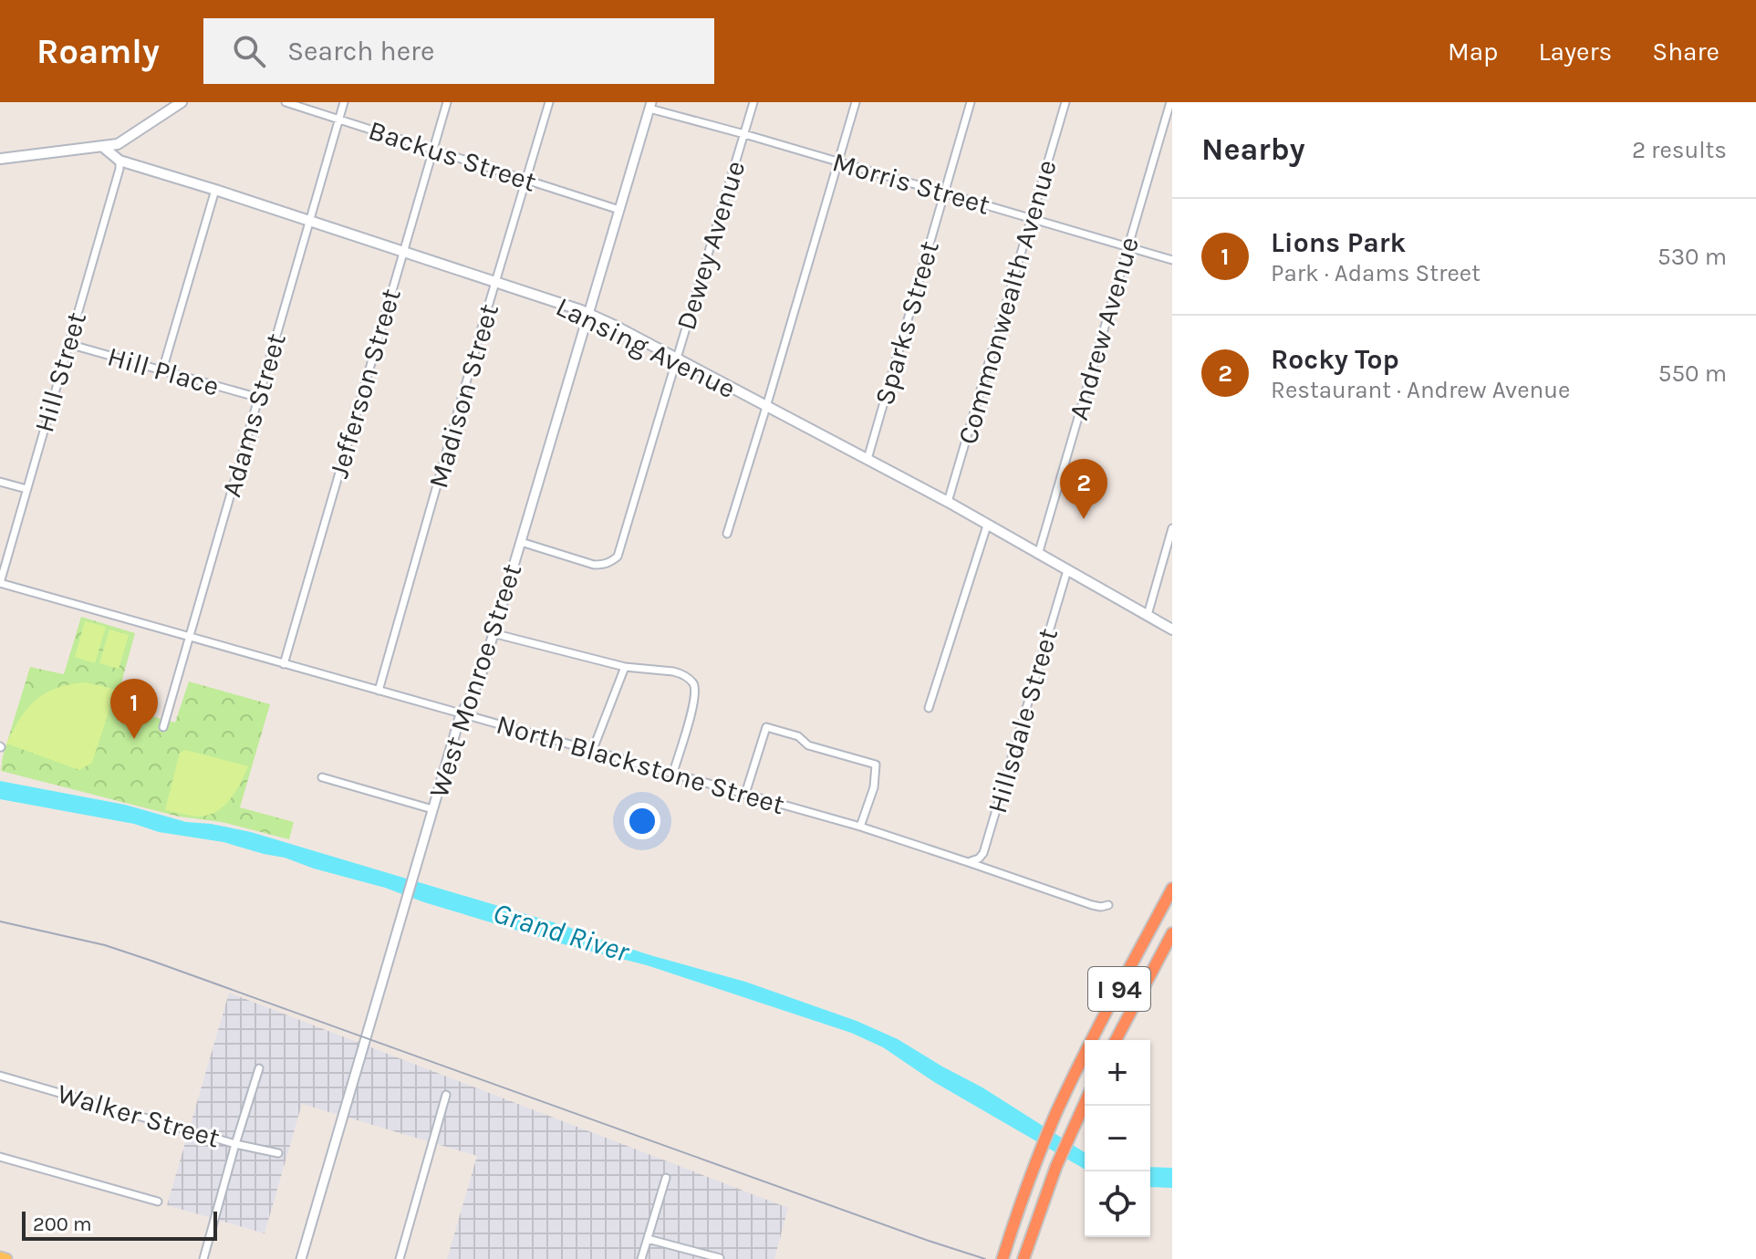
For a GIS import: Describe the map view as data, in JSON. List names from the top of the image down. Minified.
{"streets":{"highway":["I 94"],"main road":["Lansing Avenue"],"street":["Backus Street","Morris Street","Dewey Avenue","Commonwealth Avenue","Sparks Street","Andrew Avenue","Hill Place","Hill Street","Jefferson Street","Madison Street","Adams Street","West Monroe Street","Hillsdale Street","North Blackstone Street","Walker Street"]},"crossings":[["Backus Street","Jefferson Street"],["Backus Street","Madison Street"],["Backus Street","Adams Street"],["Backus Street","West Monroe Street"],["Morris Street","Dewey Avenue"],["Morris Street","Commonwealth Avenue"],["Morris Street","Sparks Street"],["Morris Street","Andrew Avenue"],["Morris Street","West Monroe Street"],["Dewey Avenue","Lansing Avenue"],["Dewey Avenue","West Monroe Street"],["Commonwealth Avenue","Lansing Avenue"],["Sparks Street","Lansing Avenue"],["Andrew Avenue","Lansing Avenue"],["Lansing Avenue","Hill Street"],["Lansing Avenue","Jefferson Street"],["Lansing Avenue","Madison Street"],["Lansing Avenue","Adams Street"],["Lansing Avenue","West Monroe Street"],["Lansing Avenue","Hillsdale Street"],["Hill Place","Hill Street"],["Hill Place","Adams Street"],["Hill Street","North Blackstone Street"],["Jefferson Street","North Blackstone Street"],["Madison Street","North Blackstone Street"],["Adams Street","North Blackstone Street"],["West Monroe Street","North Blackstone Street"],["Hillsdale Street","North Blackstone Street"]],"water":["Grand River"],"scale_bar":"200 m","page":{"header":"Roamly","search":"Search here","nav":["Map","Layers","Share"],"heading":["Nearby","2 results"],"list":[{"mark":"1","name":"Lions Park","note":"Park · Adams Street","value":"530 m"},{"mark":"2","name":"Rocky Top","note":"Restaurant · Andrew Avenue","value":"550 m"}],"pins":["2","1"],"map_buttons":["+","−"],"scale":"200 m"}}
